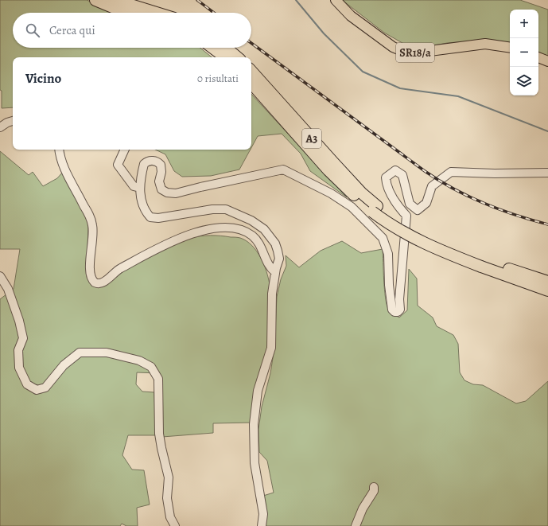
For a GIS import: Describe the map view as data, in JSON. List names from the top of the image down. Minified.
{"streets":{"highway":["A3"],"main road":["SR18/a"]},"page":{"map_buttons":["+","−"],"search":"Cerca qui","heading":["Vicino","0 risultati"]}}
